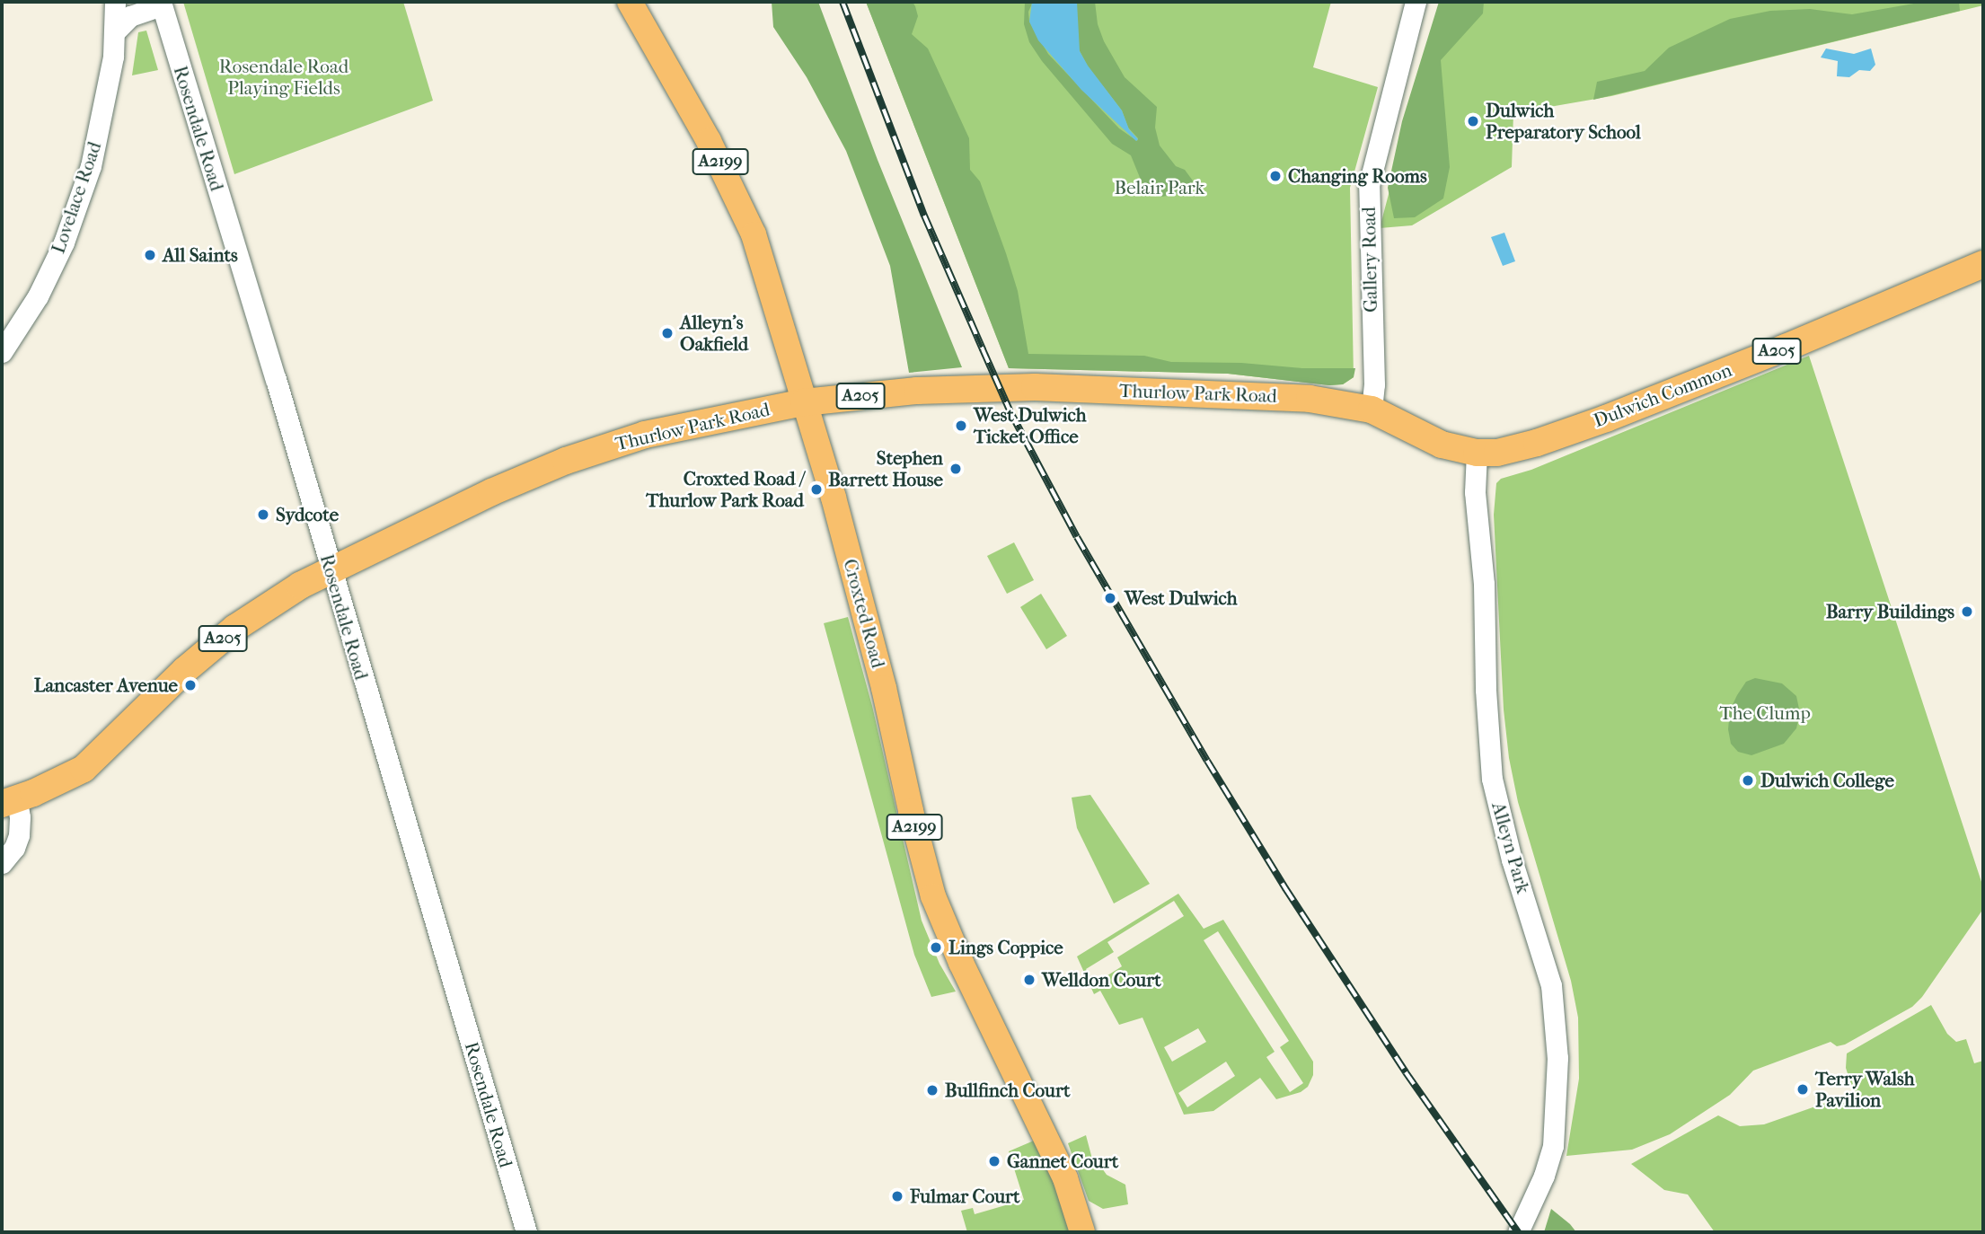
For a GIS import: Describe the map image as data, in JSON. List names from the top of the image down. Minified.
{"streets":{"highway":["A205","Thurlow Park Road","Dulwich Common"],"main road":["A2199","Croxted Road"],"street":["Rosendale Road","Lovelace Road","Gallery Road","Alleyn Park"]},"crossings":[["Rosendale Road","Thurlow Park Road"],["Gallery Road","Thurlow Park Road"],["Thurlow Park Road","Dulwich Common"],["Thurlow Park Road","Croxted Road"],["Thurlow Park Road","Alleyn Park"],["Dulwich Common","Alleyn Park"]],"parks":["Rosendale Road Playing Fields","Belair Park","The Clump"],"places":["Dulwich Preparatory School","Changing Rooms","All Saints","Alleyn's Oakfield","West Dulwich Ticket Office","Stephen Barrett House","Croxted Road / Thurlow Park Road","Sydcote","West Dulwich","Barry Buildings","Lancaster Avenue","Dulwich College","Lings Coppice","Welldon Court","Terry Walsh Pavilion","Bullfinch Court","Gannet Court","Fulmar Court"]}
